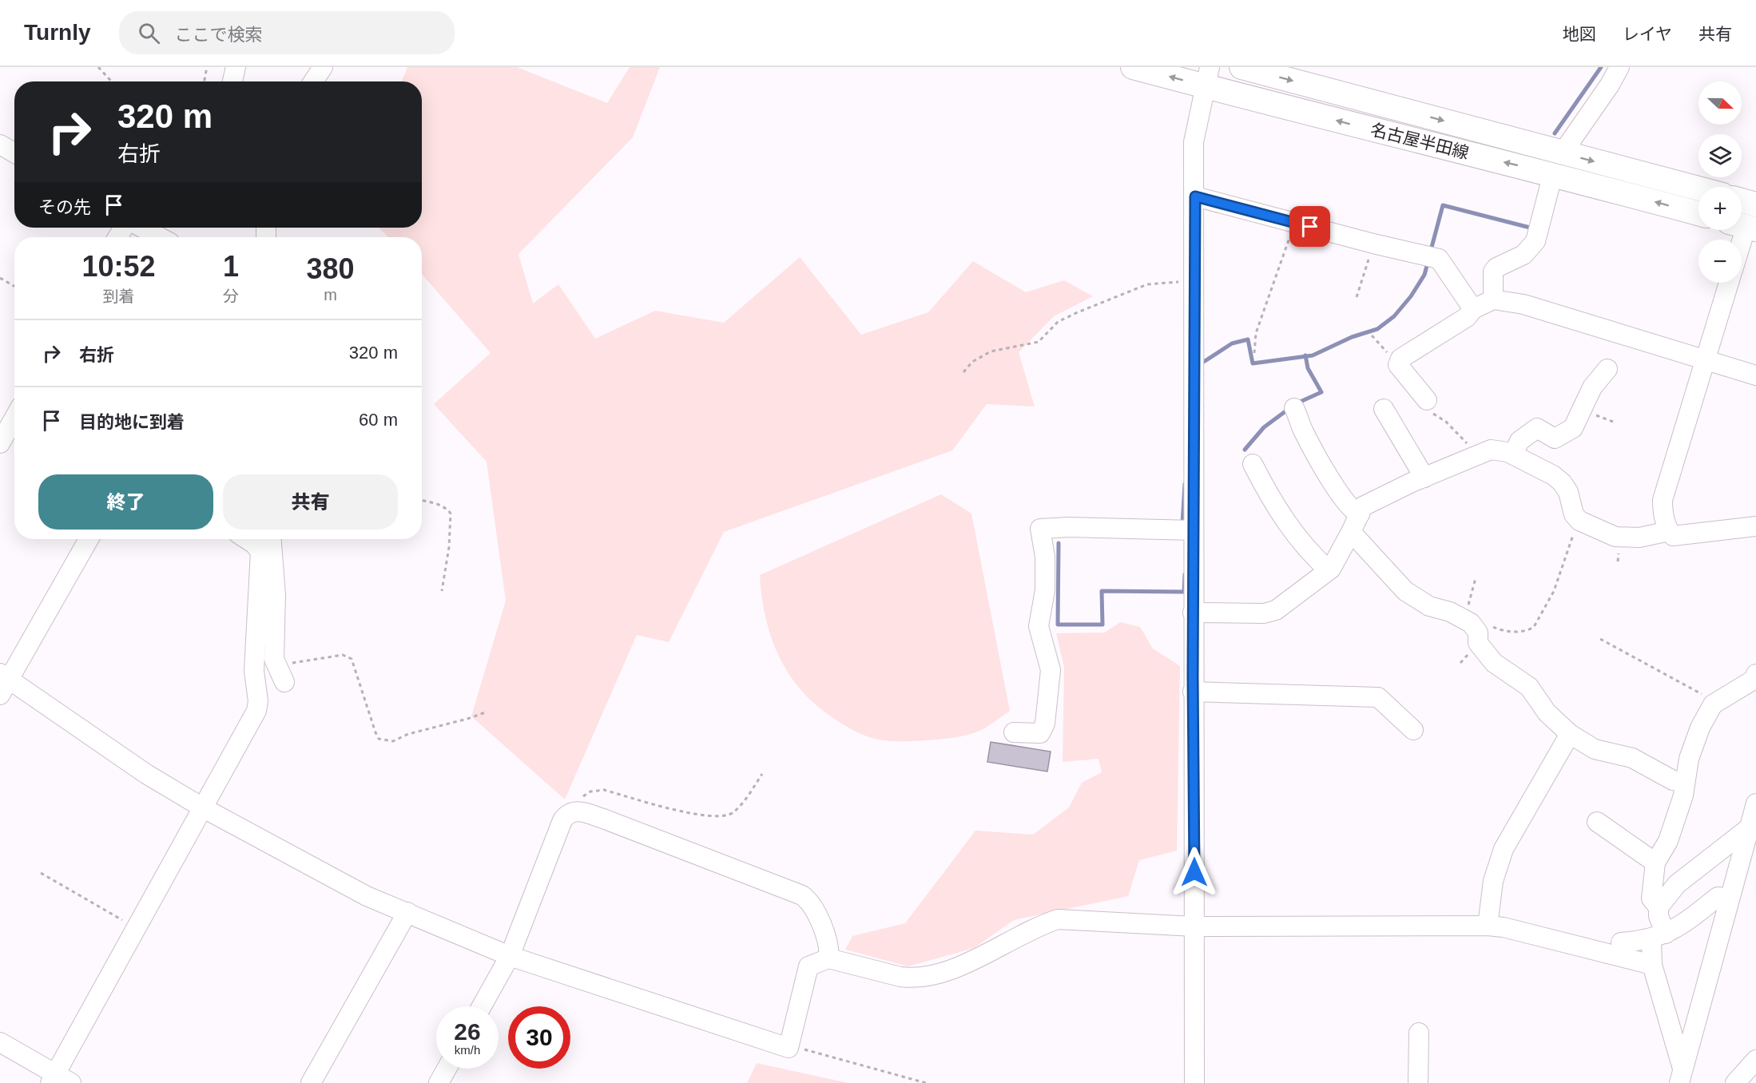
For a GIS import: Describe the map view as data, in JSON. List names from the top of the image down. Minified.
{"streets":{"main road":["名古屋半田線"]},"north":"right","page":{"header":"Turnly","search":"ここで検索","nav":["地図","レイヤ","共有"],"map_buttons":["+","−"],"turn":["320 m","右折"],"then":"その先","eta":["10:52","到着","1","分","380","m"],"list":[{"name":"右折","value":"320 m"},{"name":"目的地に到着","value":"60 m"}],"buttons":["終了","共有"],"speed":"26 km/h","limit":"30"}}
